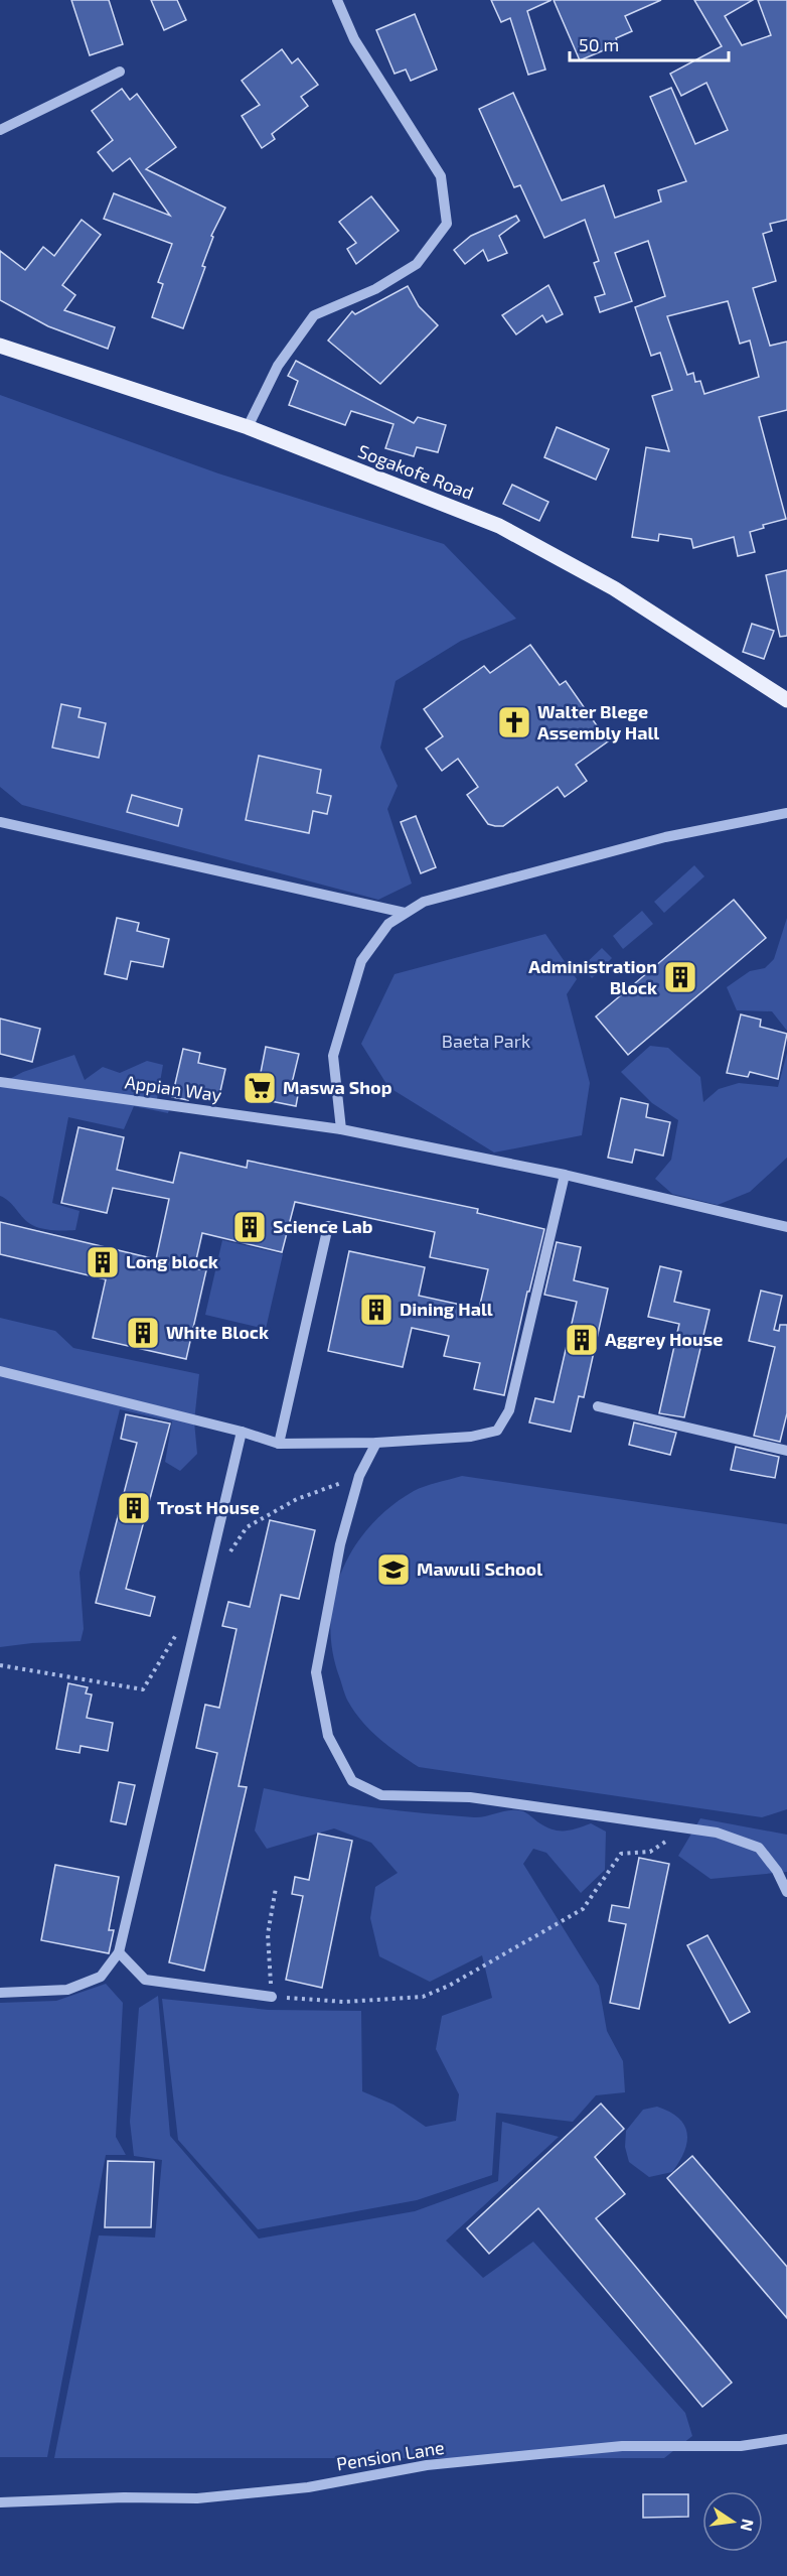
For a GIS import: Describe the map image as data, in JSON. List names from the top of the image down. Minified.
{"streets":{"main road":["Sogakofe Road"],"street":["Appian Way","Pension Lane"]},"parks":["Baeta Park"],"places":{"church":["Walter Blege Assembly Hall"],"building":["Administration Block","Science Lab","Long block","Dining Hall","White Block","Aggrey House","Trost House"],"supermarket":["Maswa Shop"],"school or university":["Mawuli School"]},"scale_bar":"50 m","north":"right"}
